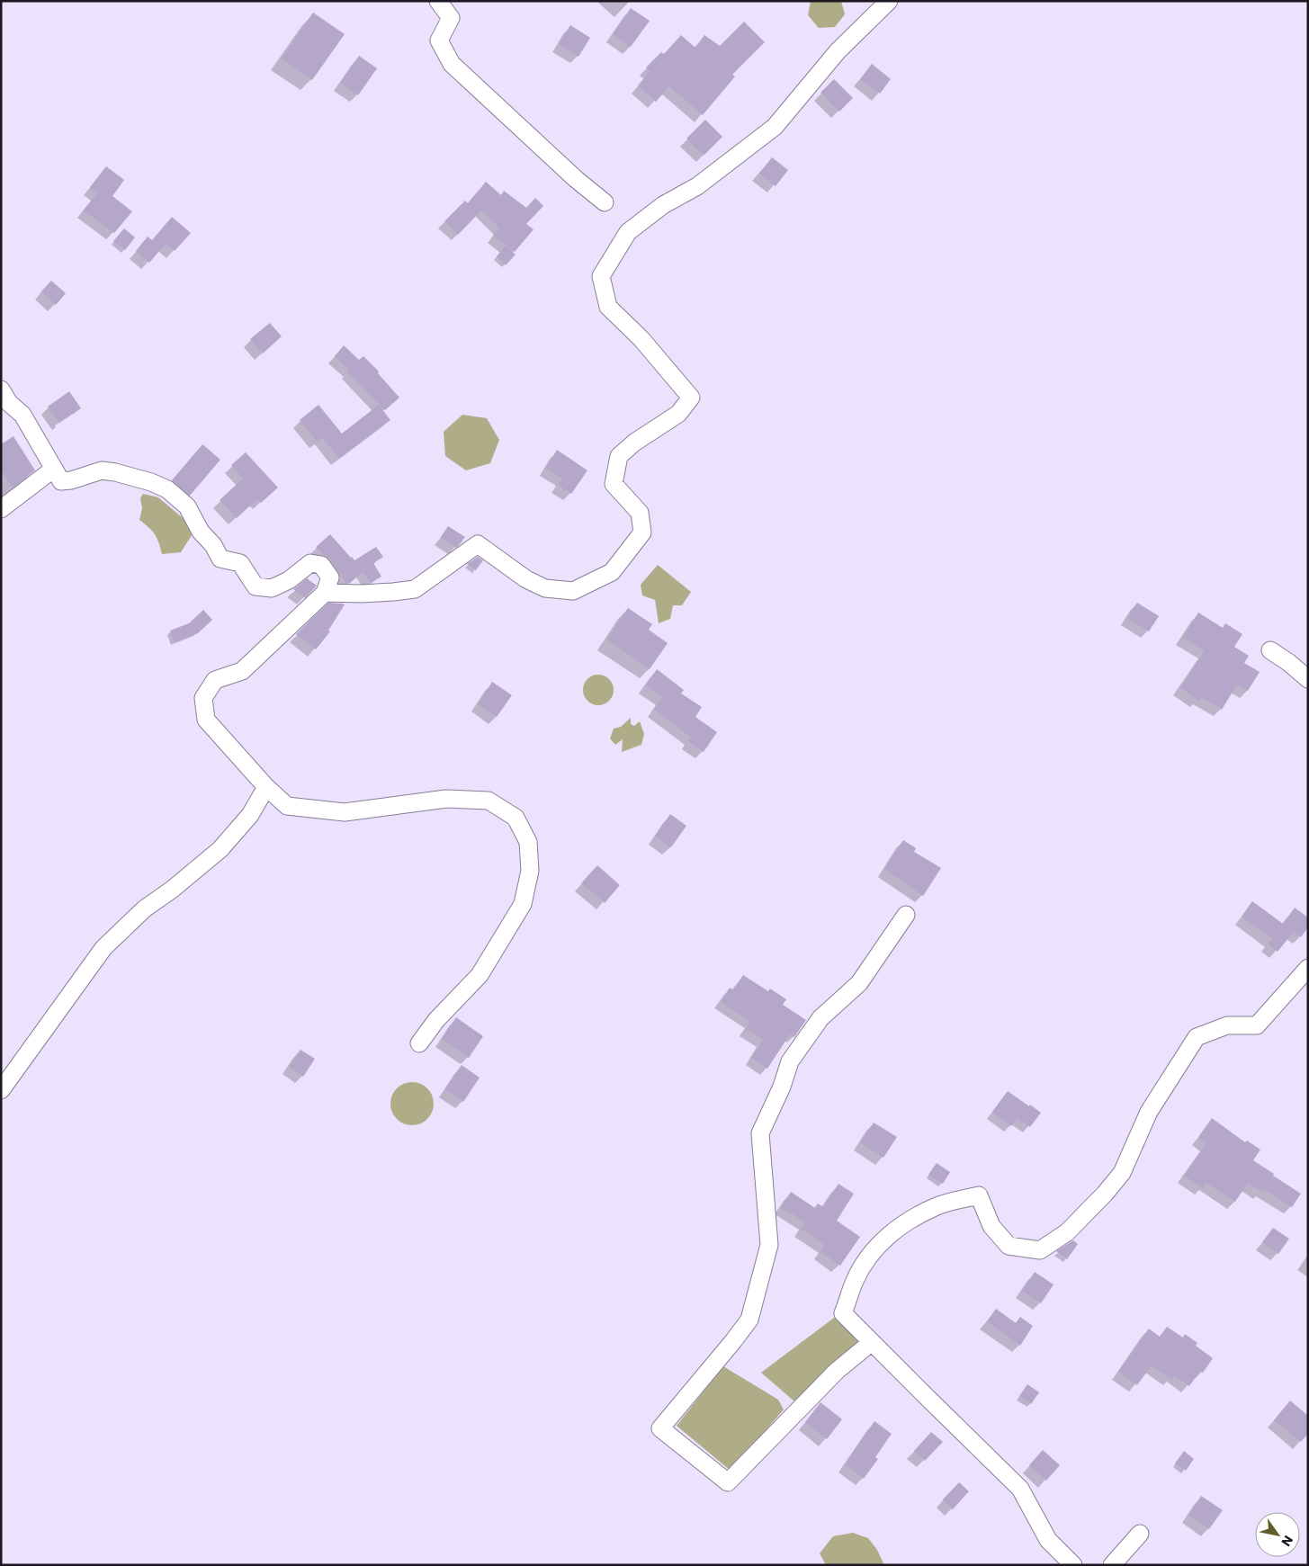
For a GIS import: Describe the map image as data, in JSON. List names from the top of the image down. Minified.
{"north":"bottom right"}
